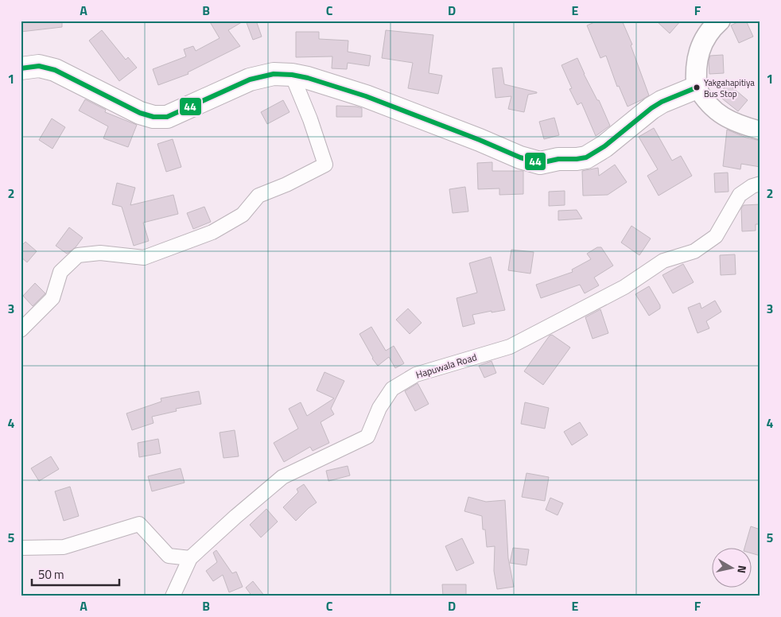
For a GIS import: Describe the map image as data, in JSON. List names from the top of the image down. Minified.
{"streets":{"street":["Hapuwala Road"]},"places":["Yakgahapitiya Bus Stop"],"lines":["transit line 44"],"scale_bar":"50 m","north":"right","grid":{"columns":["A","B","C","D","E","F"],"rows":["1","2","3","4","5"]}}
